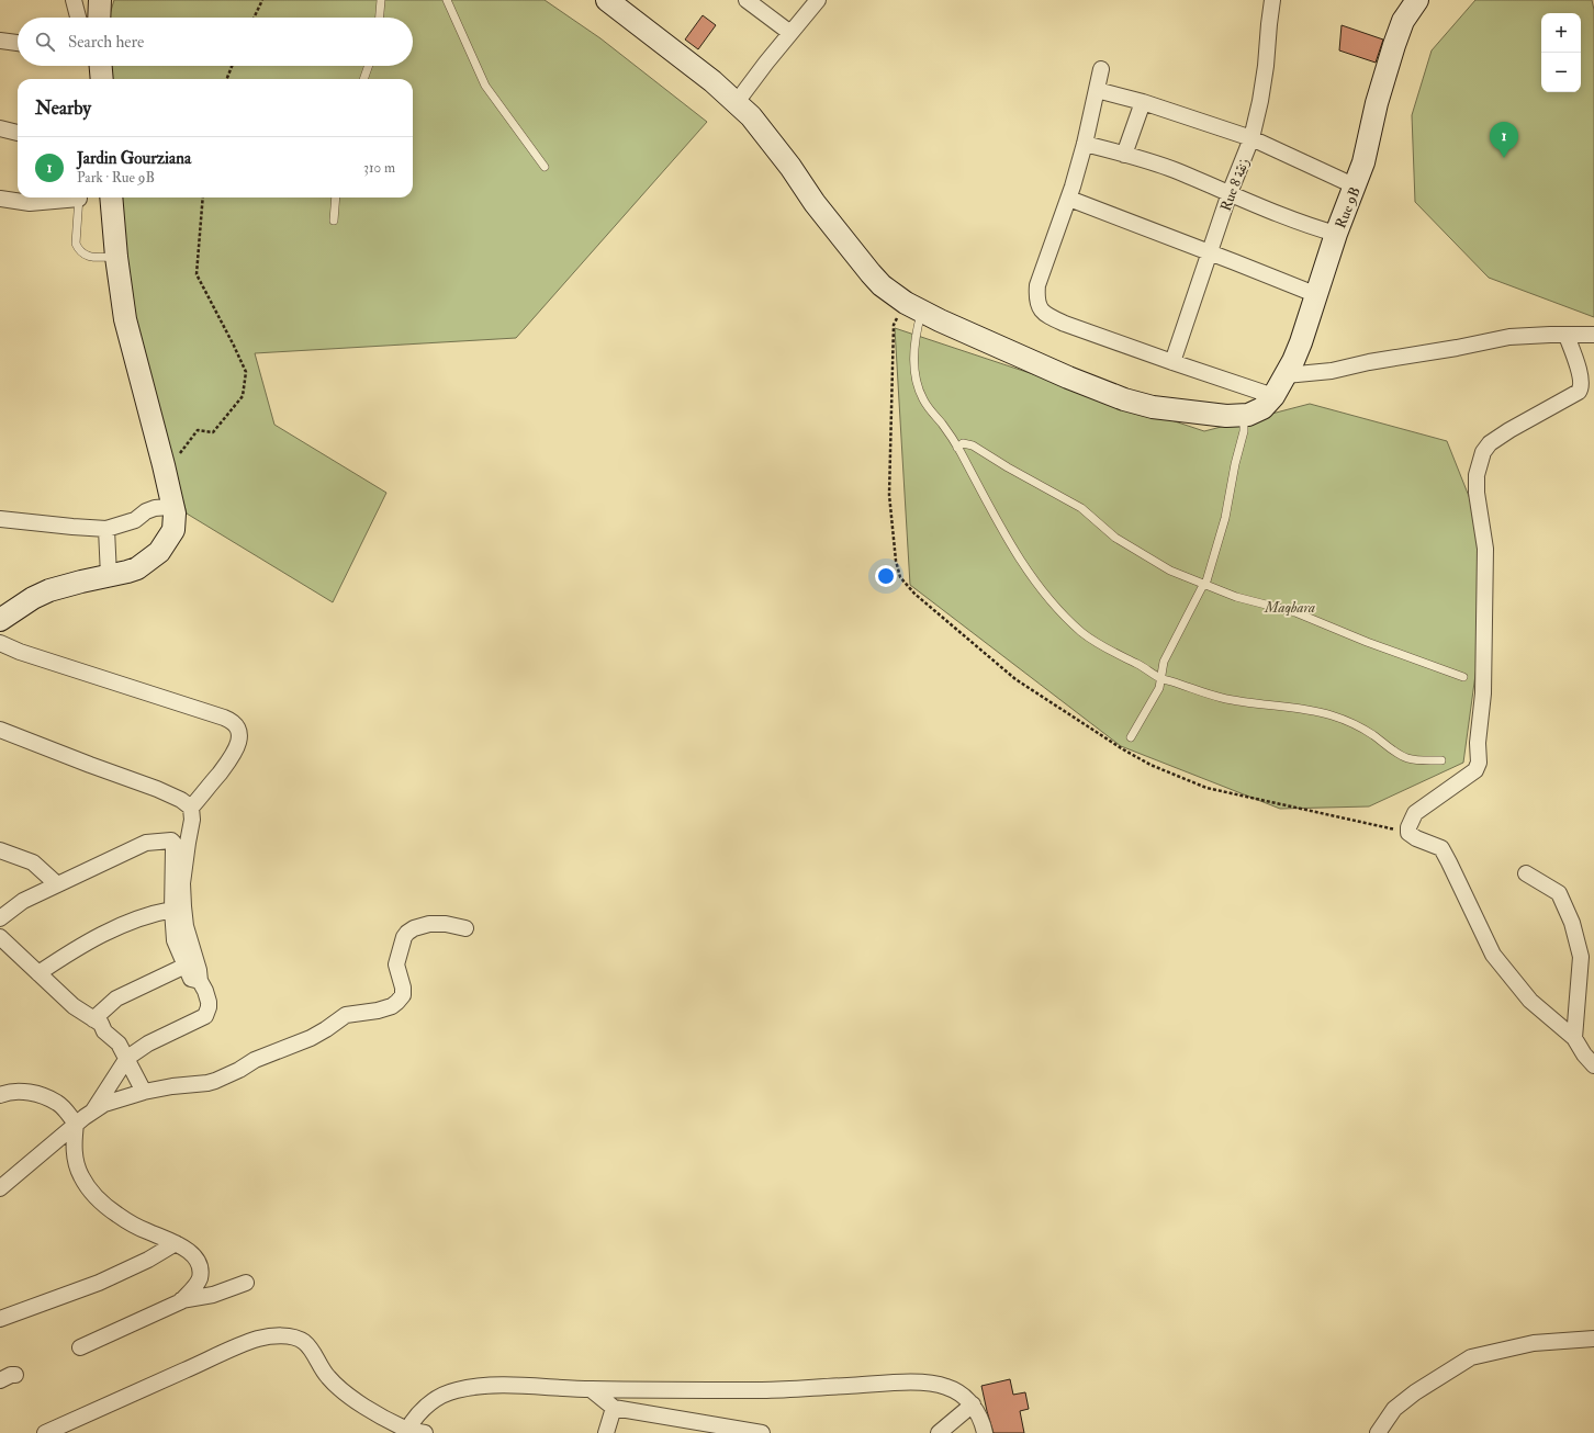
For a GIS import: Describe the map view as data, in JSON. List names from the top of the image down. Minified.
{"streets":{"street":["Rue 8 زنقة","Rue 9B"]},"parks":["Maqbara"],"page":{"map_buttons":["+","−"],"search":"Search here","heading":"Nearby","pins":"1","list":[{"mark":"1","name":"Jardin Gourziana","note":"Park · Rue 9B","value":"310 m"}]}}
